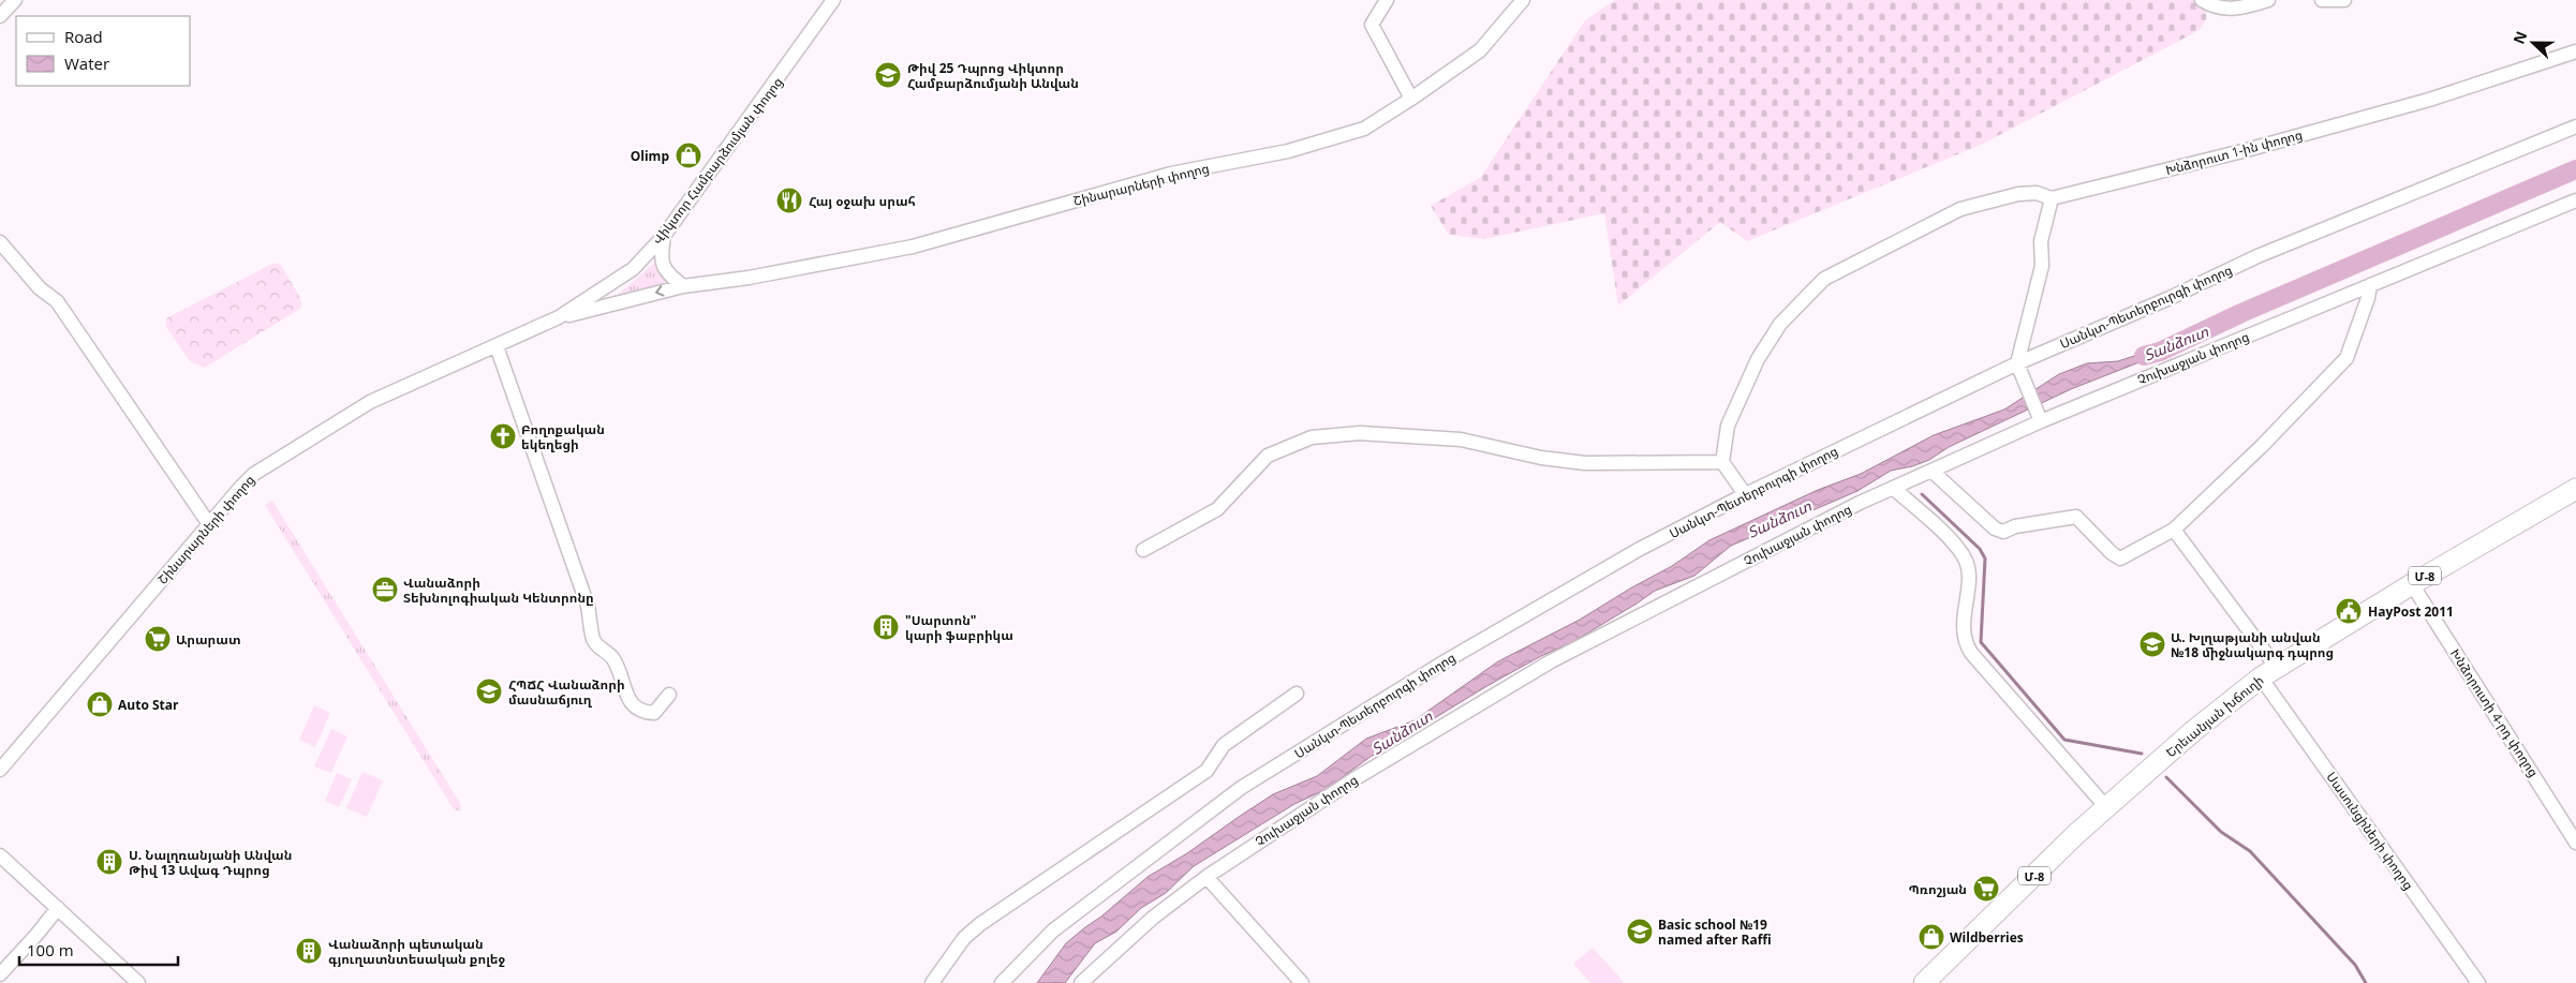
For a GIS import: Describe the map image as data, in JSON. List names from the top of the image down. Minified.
{"streets":{"highway":["Մ-8","Երեւանյան խճուղի"],"street":["Խնձորուտ 1-ին փողոց","Վիկտոր Համբարձումյան փողոց","Շինարարների փողոց","Սանկտ-Պետերբուրգի փողոց","Չուխաջյան փողոց","Խնձորուտի 4-րդ փողոց","Սասունցիների փողոց"]},"crossings":[["Վիկտոր Համբարձումյան փողոց","Շինարարների փողոց"],["Խնձորուտի 4-րդ փողոց","Երեւանյան խճուղի"],["Երեւանյան խճուղի","Սասունցիների փողոց"]],"water":["Տանձուտ"],"places":{"school or university":["Թիվ 25 Դպրոց Վիկտոր Համբարձումյանի Անվան","Ա. Խլղաթյանի անվան №18 միջնակարգ դպրոց","ՀՊՃՀ Վանաձորի մասնաճյուղ","Basic school №19 named after Raffi"],"shop":["Olimp","Auto Star","Wildberries"],"restaurant":["Հայ օջախ սրահ"],"church":["Բողոքական եկեղեցի"],"office":["Վանաձորի Տեխնոլոգիական Կենտրոնը"],"public building":["HayPost 2011"],"building":["\"Սարտոն\" կարի ֆաբրիկա","Ս. Նալղռանյանի Անվան Թիվ 13 Ավագ Դպրոց","Վանաձորի պետական գյուղատնտեսական քոլեջ"],"supermarket":["Արարատ","Պռոշյան"]},"legend":["Road","Water"],"scale_bar":"100 m","north":"left"}
